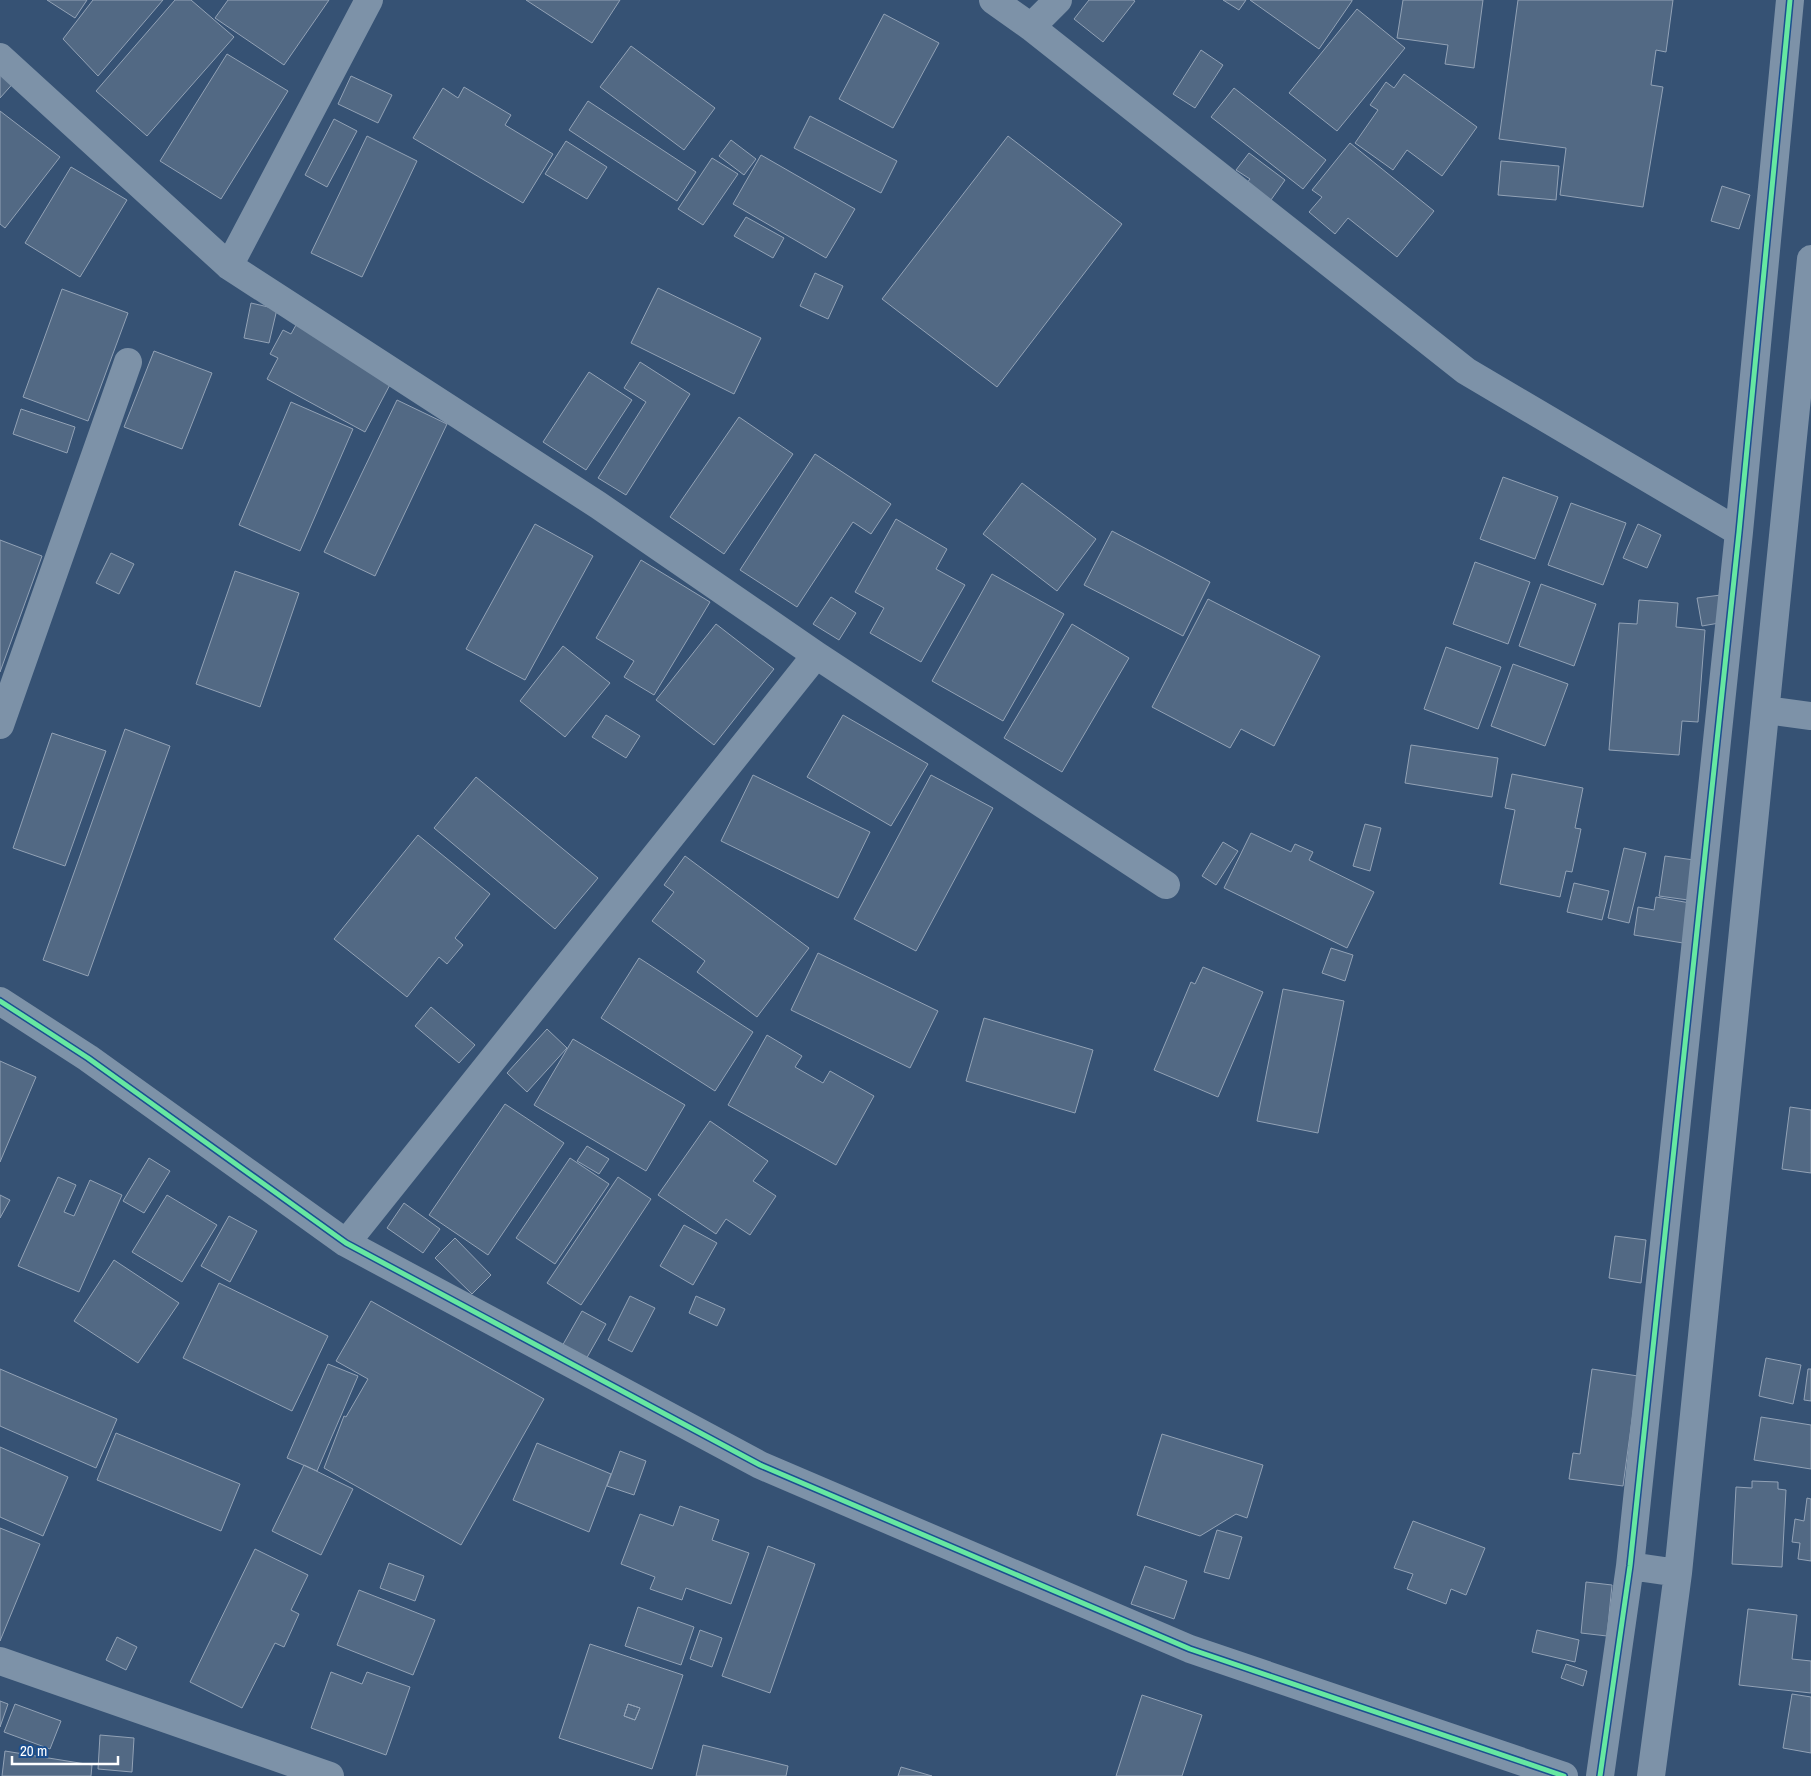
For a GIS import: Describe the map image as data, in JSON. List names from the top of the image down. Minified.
{"scale_bar":"20 m"}
